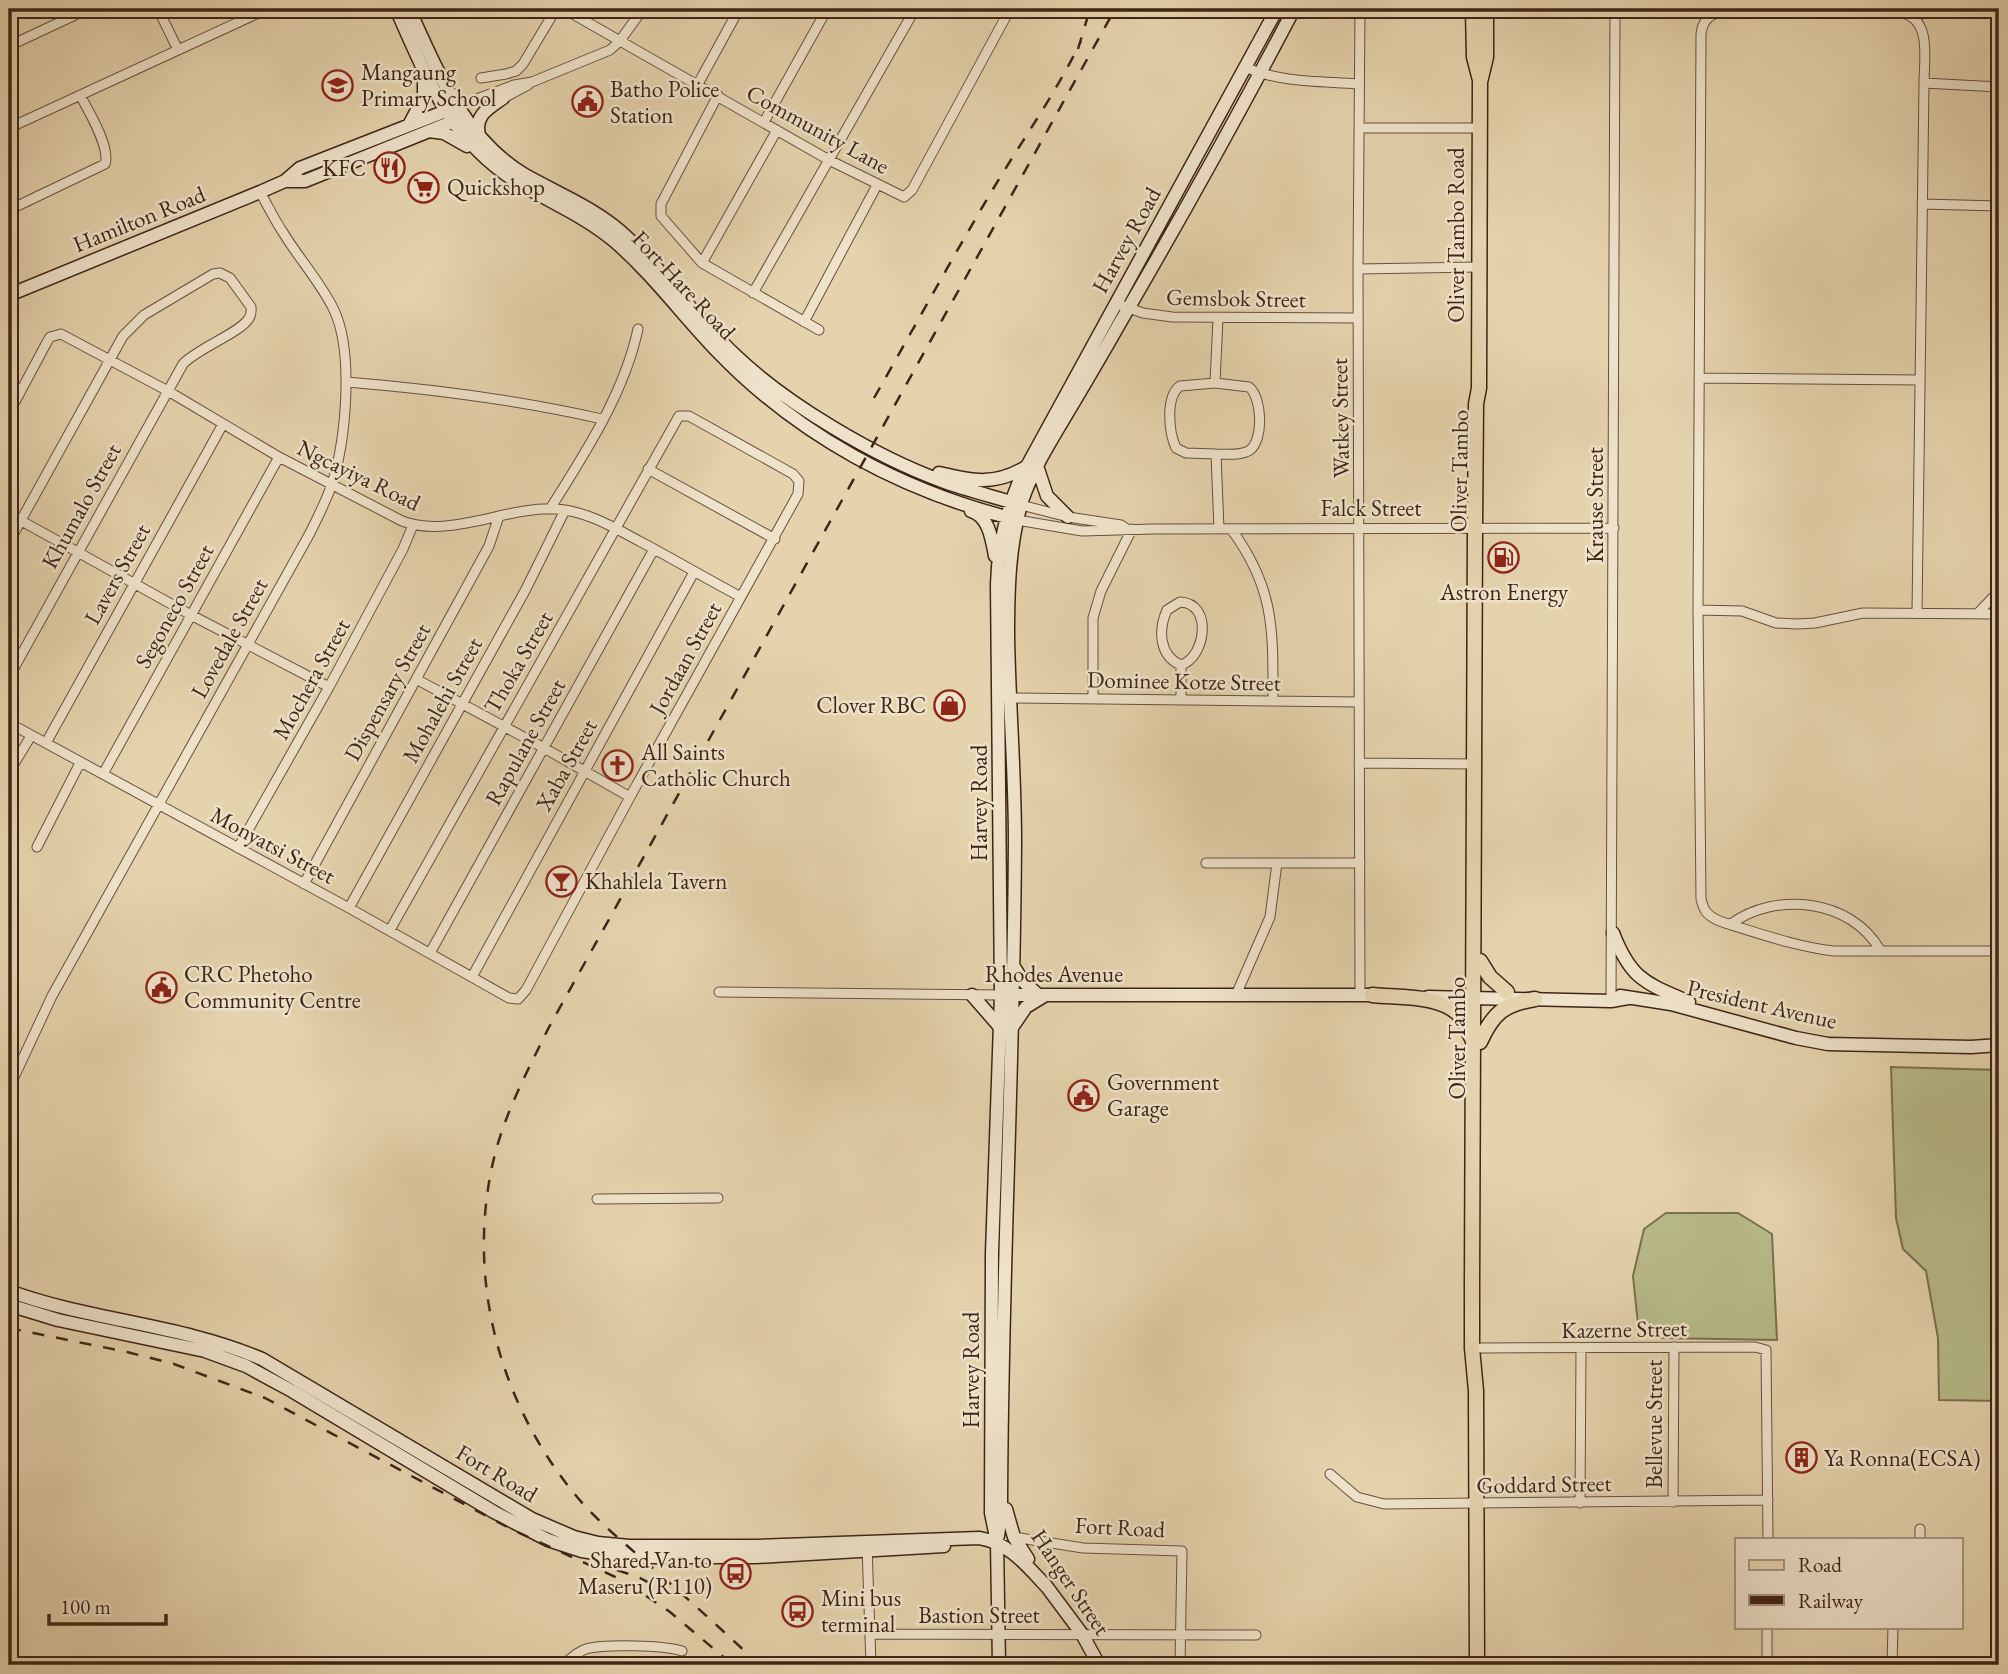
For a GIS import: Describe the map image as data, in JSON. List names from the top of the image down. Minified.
{"streets":{"main road":["Hamilton Road","Oliver Tambo Road","Harvey Road","Fort Hare Road","Oliver Tambo","Rhodes Avenue","President Avenue","Fort Road","Hanger Street"],"street":["Community Lane","Gemsbok Street","Watkey Street","Ngcayiya Road","Krause Street","Khumalo Street","Falck Street","Lavers Street","Segoneco Street","Lovedale Street","Jordaan Street","Thoka Street","Mochera Street","Dominee Kotze Street","Dispensary Street","Mohalehi Street","Rapulane Street","Xaba Street","Monyatsi Street","Kazerne Street","Bellevue Street","Goddard Street","Bastion Street"]},"crossings":[["Community Lane","Hamilton Road"],["Hamilton Road","Fort Hare Road"],["Hamilton Road","Lovedale Street"],["Oliver Tambo Road","Oliver Tambo"],["Harvey Road","Fort Hare Road"],["Harvey Road","Gemsbok Street"],["Harvey Road","Falck Street"],["Harvey Road","Dominee Kotze Street"],["Harvey Road","Rhodes Avenue"],["Harvey Road","Fort Road"],["Harvey Road","Hanger Street"],["Harvey Road","Bastion Street"],["Fort Hare Road","Falck Street"],["Gemsbok Street","Watkey Street"],["Watkey Street","Falck Street"],["Watkey Street","Dominee Kotze Street"],["Watkey Street","Rhodes Avenue"],["Oliver Tambo","Falck Street"],["Oliver Tambo","Rhodes Avenue"],["Oliver Tambo","President Avenue"],["Oliver Tambo","Kazerne Street"],["Oliver Tambo","Goddard Street"],["Ngcayiya Road","Khumalo Street"],["Ngcayiya Road","Lavers Street"],["Ngcayiya Road","Segoneco Street"],["Ngcayiya Road","Lovedale Street"],["Ngcayiya Road","Jordaan Street"],["Ngcayiya Road","Thoka Street"],["Ngcayiya Road","Mochera Street"],["Ngcayiya Road","Dispensary Street"],["Ngcayiya Road","Mohalehi Street"],["Ngcayiya Road","Rapulane Street"],["Ngcayiya Road","Xaba Street"],["Krause Street","Falck Street"],["Krause Street","President Avenue"],["Lavers Street","Monyatsi Street"],["Segoneco Street","Monyatsi Street"],["Lovedale Street","Monyatsi Street"],["Jordaan Street","Thoka Street"],["Jordaan Street","Monyatsi Street"],["Thoka Street","Monyatsi Street"],["Mochera Street","Monyatsi Street"],["Dispensary Street","Monyatsi Street"],["Mohalehi Street","Monyatsi Street"],["Rapulane Street","Monyatsi Street"],["Xaba Street","Monyatsi Street"],["Rhodes Avenue","President Avenue"],["Kazerne Street","Bellevue Street"],["Kazerne Street","Goddard Street"],["Bellevue Street","Goddard Street"],["Fort Road","Hanger Street"],["Fort Road","Bastion Street"],["Hanger Street","Bastion Street"]],"places":{"school or university":["Mangaung Primary School"],"public building":["Batho Police Station","CRC Phetoho Community Centre","Government Garage"],"restaurant":["KFC"],"supermarket":["Quickshop"],"fuel station":["Astron Energy"],"shop":["Clover RBC"],"church":["All Saints Catholic Church"],"bar":["Khahlela Tavern"],"building":["Ya Ronna(ECSA)"],"bus stop":["Shared Van to Maseru (R110)","Mini bus terminal"]},"legend":["Road","Railway"],"scale_bar":"100 m"}
